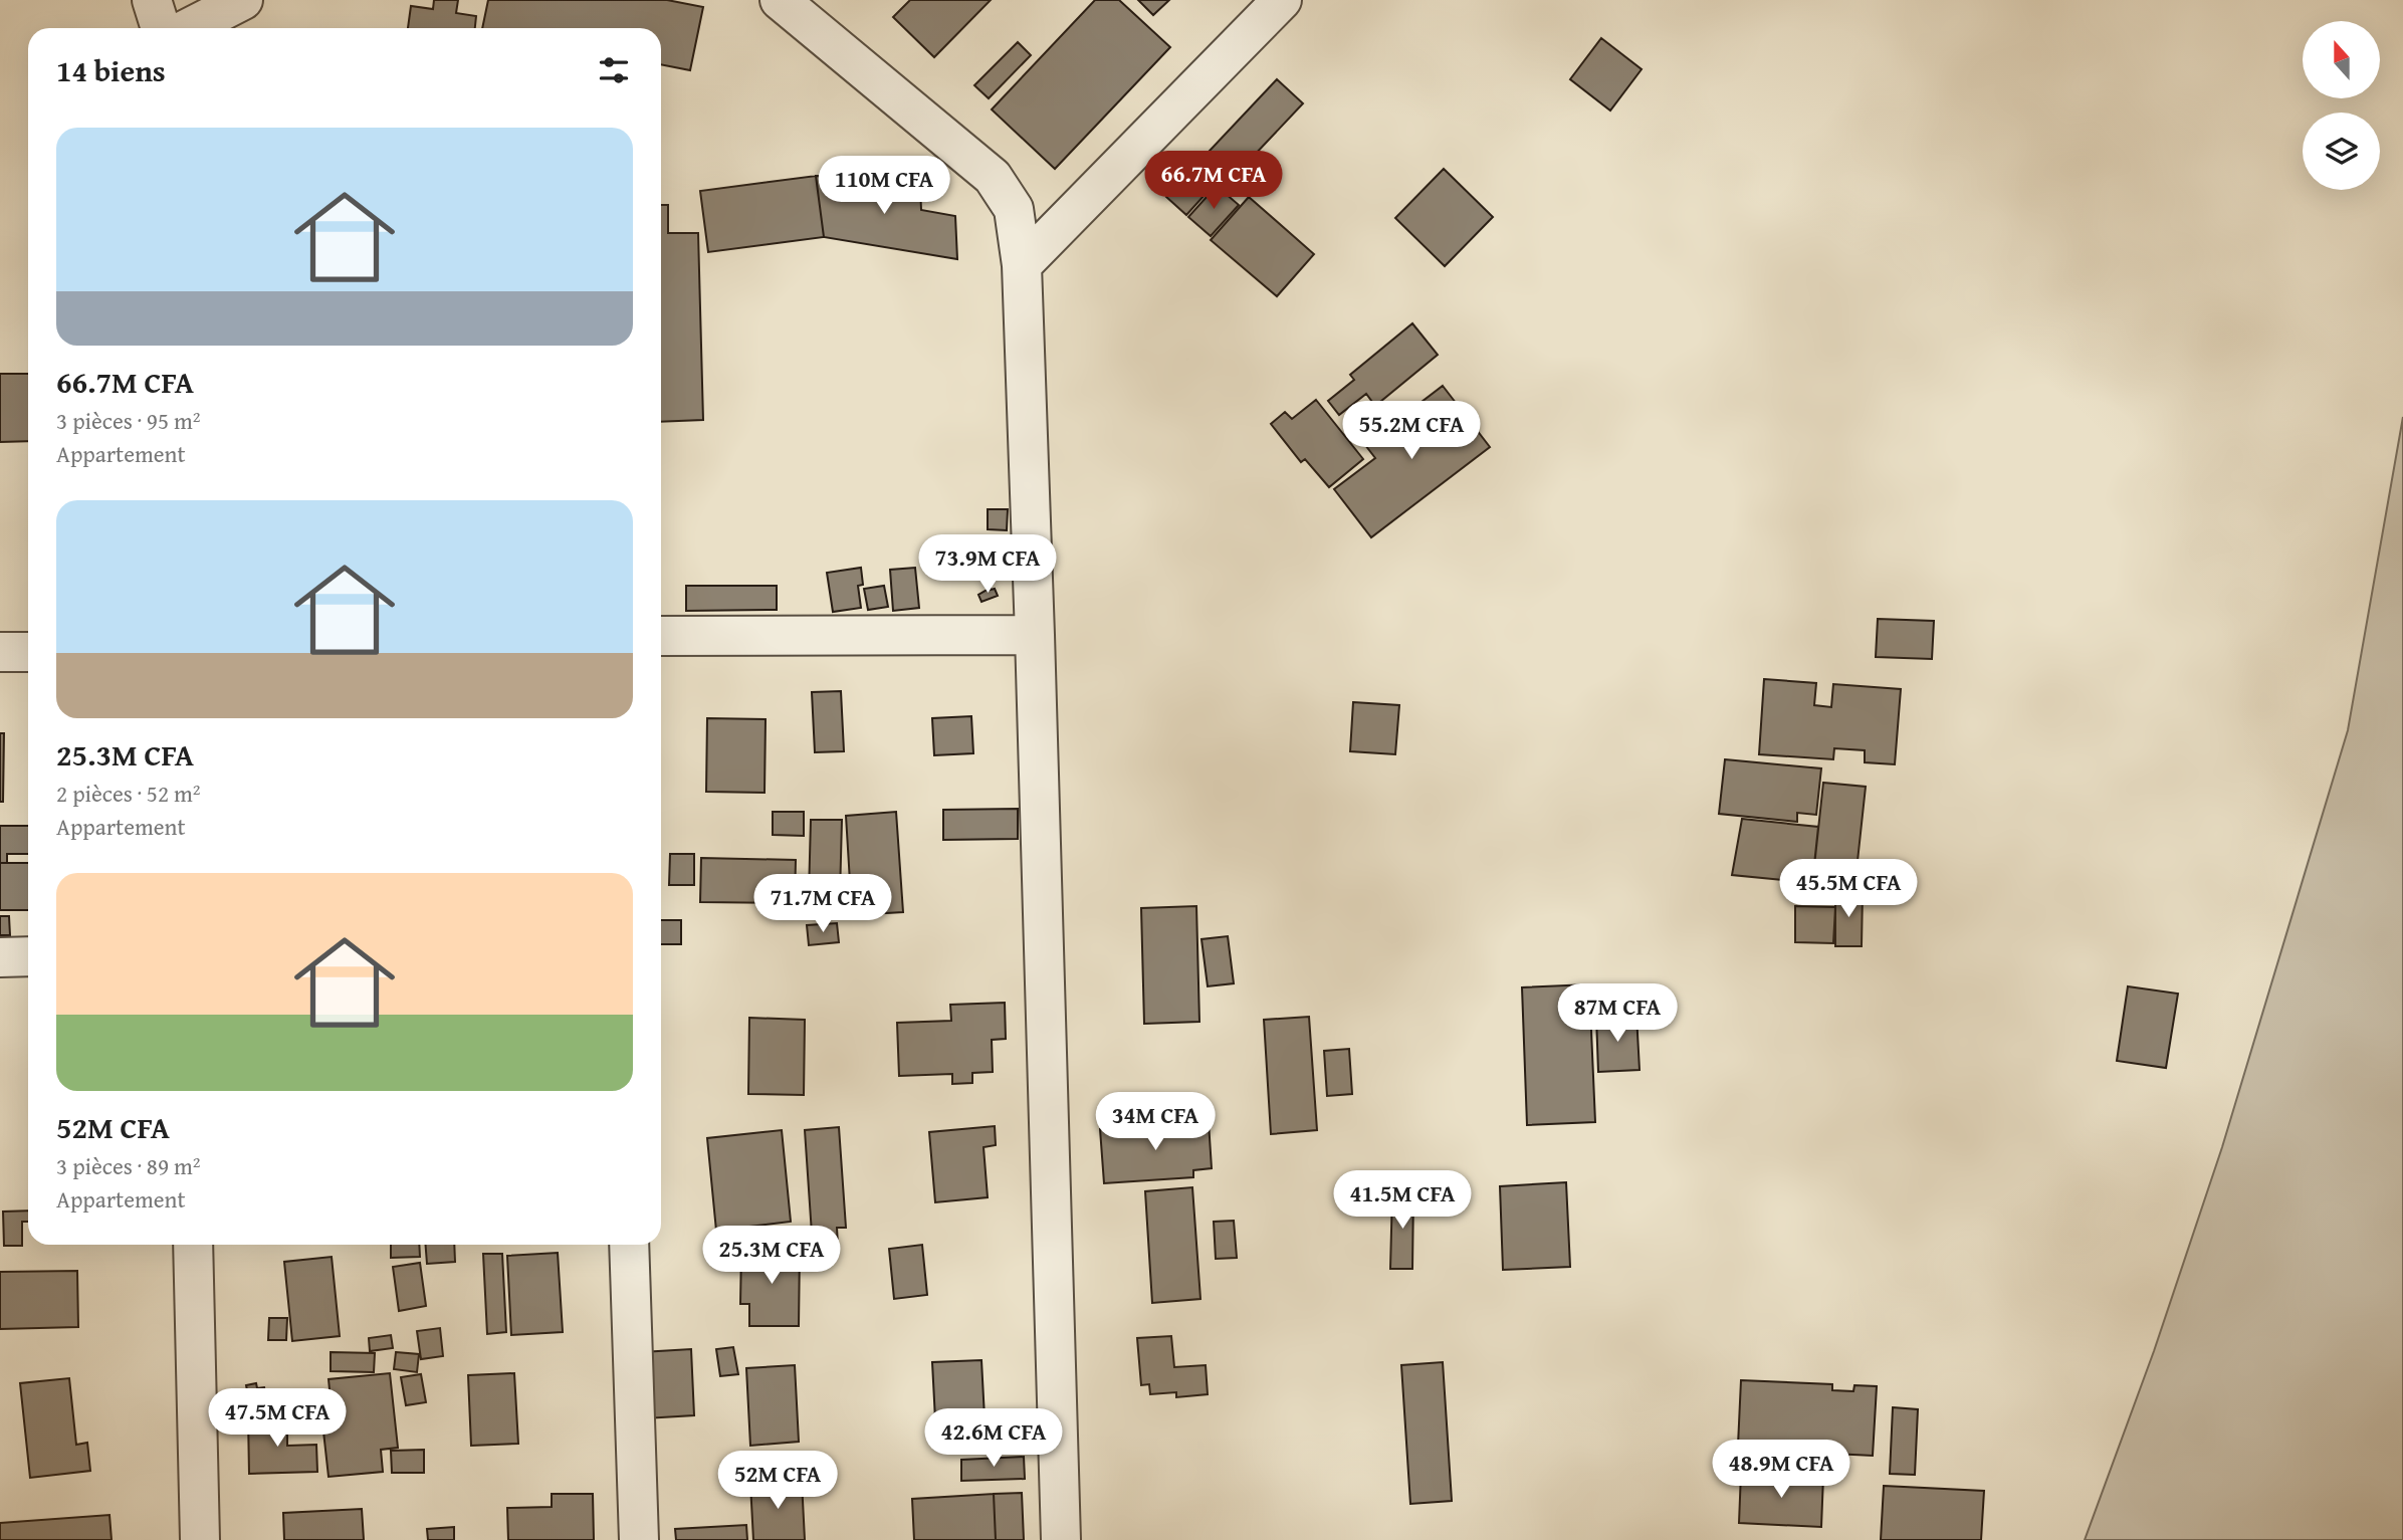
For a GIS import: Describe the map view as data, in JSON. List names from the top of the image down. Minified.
{"north":"top","page":{"heading":"14 biens","list":[{"name":"66.7M CFA","note":"3 pièces · 95 m² · Appartement"},{"name":"25.3M CFA","note":"2 pièces · 52 m² · Appartement"},{"name":"52M CFA","note":"3 pièces · 89 m² · Appartement"}],"price":["66.7M CFA","110M CFA","55.2M CFA","73.9M CFA","45.5M CFA","71.7M CFA","87M CFA","34M CFA","41.5M CFA","25.3M CFA","47.5M CFA","42.6M CFA","48.9M CFA","52M CFA"]}}
